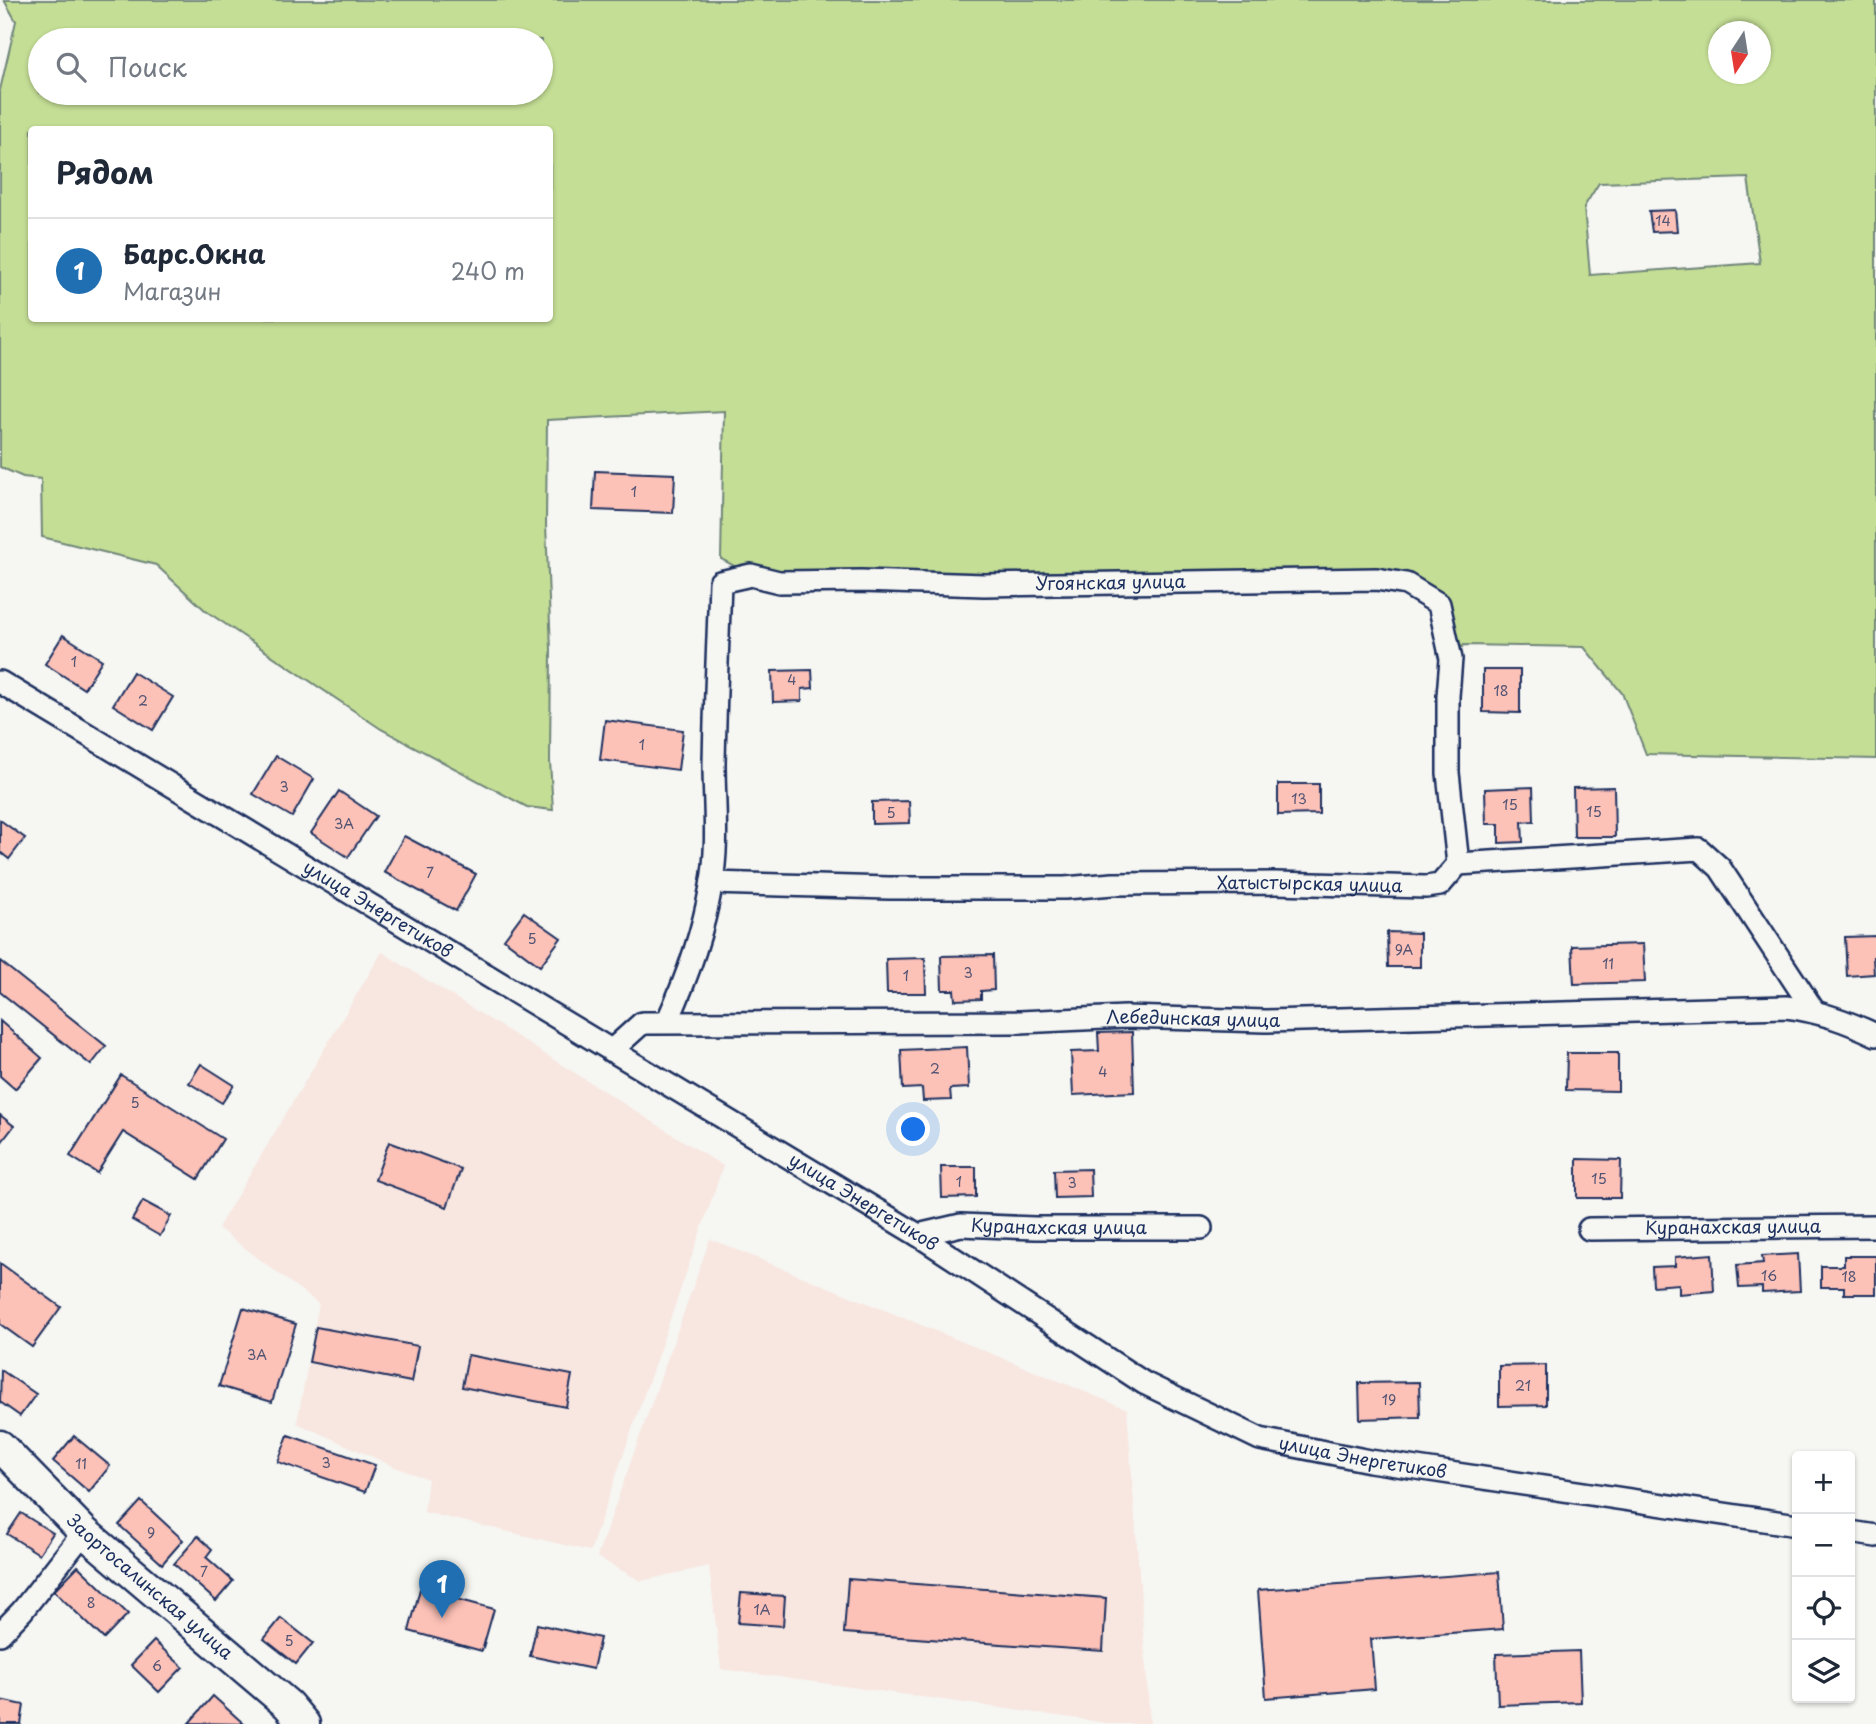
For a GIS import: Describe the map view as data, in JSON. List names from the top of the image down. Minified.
{"streets":{"street":["Угоянская улица","Хатыстырская улица","улица Энергетиков","Лебединская улица","Куранахская улица","Заортосалинская улица"]},"crossings":[["Угоянская улица","Хатыстырская улица"],["улица Энергетиков","Лебединская улица"],["улица Энергетиков","Куранахская улица"]],"house_numbers":["14","1","1","4","18","2","1","3","13","15","15","5","3А","7","5","9А","11","3","1","2","4","5","15","1","3","16","18","3А","21","19","3","11","9","7","8","1А","5","6"],"north":"bottom","page":{"search":"Поиск","heading":"Рядом","list":[{"mark":"1","name":"Барс.Окна","note":"Магазин","value":"240 m"}],"map_buttons":["+","−"],"pins":"1"}}
